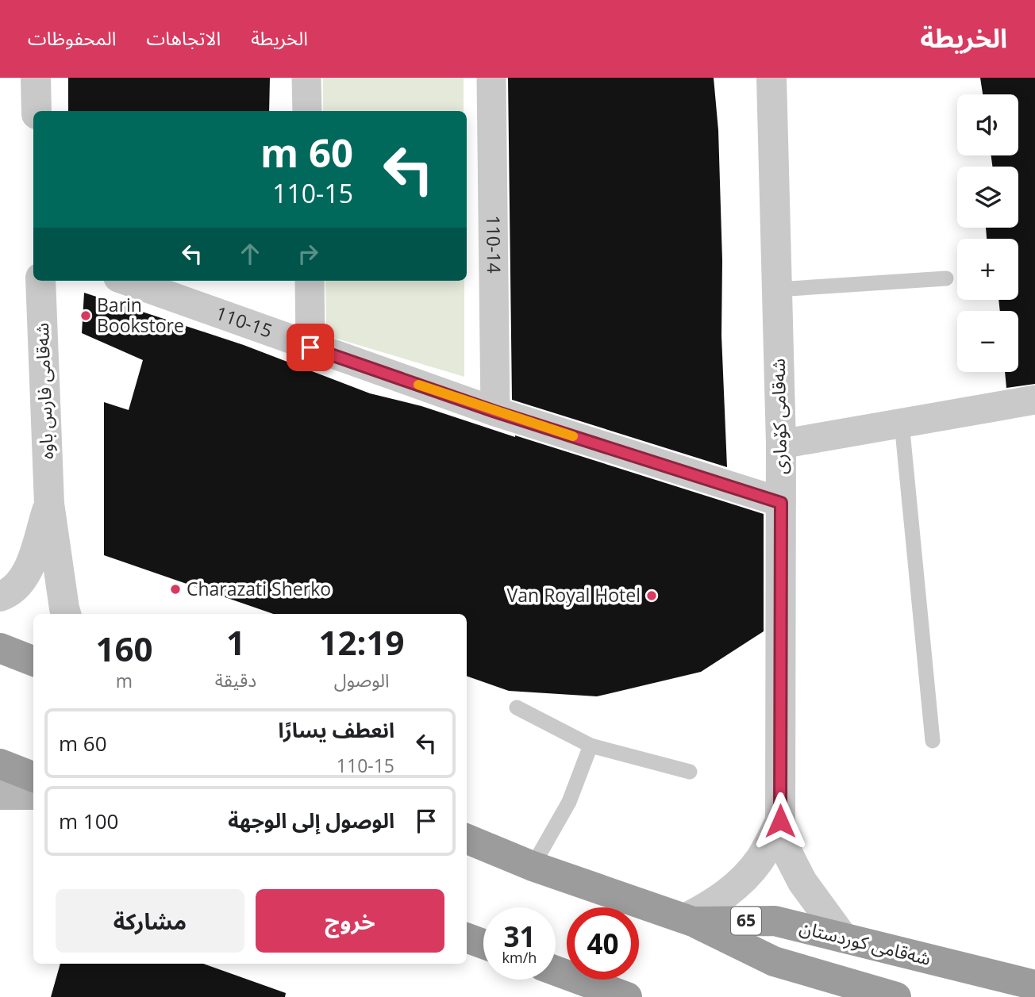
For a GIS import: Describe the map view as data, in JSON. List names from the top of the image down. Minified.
{"streets":{"highway":["65","شەقامی کوردستان"],"street":["110-14","110-15","شەقامی فارس باوە","شەقامی کۆماری"]},"crossings":[["110-14","110-15"],["110-15","شەقامی کۆماری"]],"places":["Barin Bookstore","Charazati Sherko","Van Royal Hotel"],"page":{"header":"الخريطة","nav":["الخريطة","الاتجاهات","المحفوظات"],"map_buttons":["+","−"],"turn":["60 m","110-15"],"eta":["12:19","الوصول","1","دقيقة","160","m"],"list":[{"name":"انعطف يسارًا","note":"110-15","value":"60 m"},{"name":"الوصول إلى الوجهة","value":"100 m"}],"buttons":["خروج","مشاركة"],"speed":"31 km/h","limit":"40"}}
